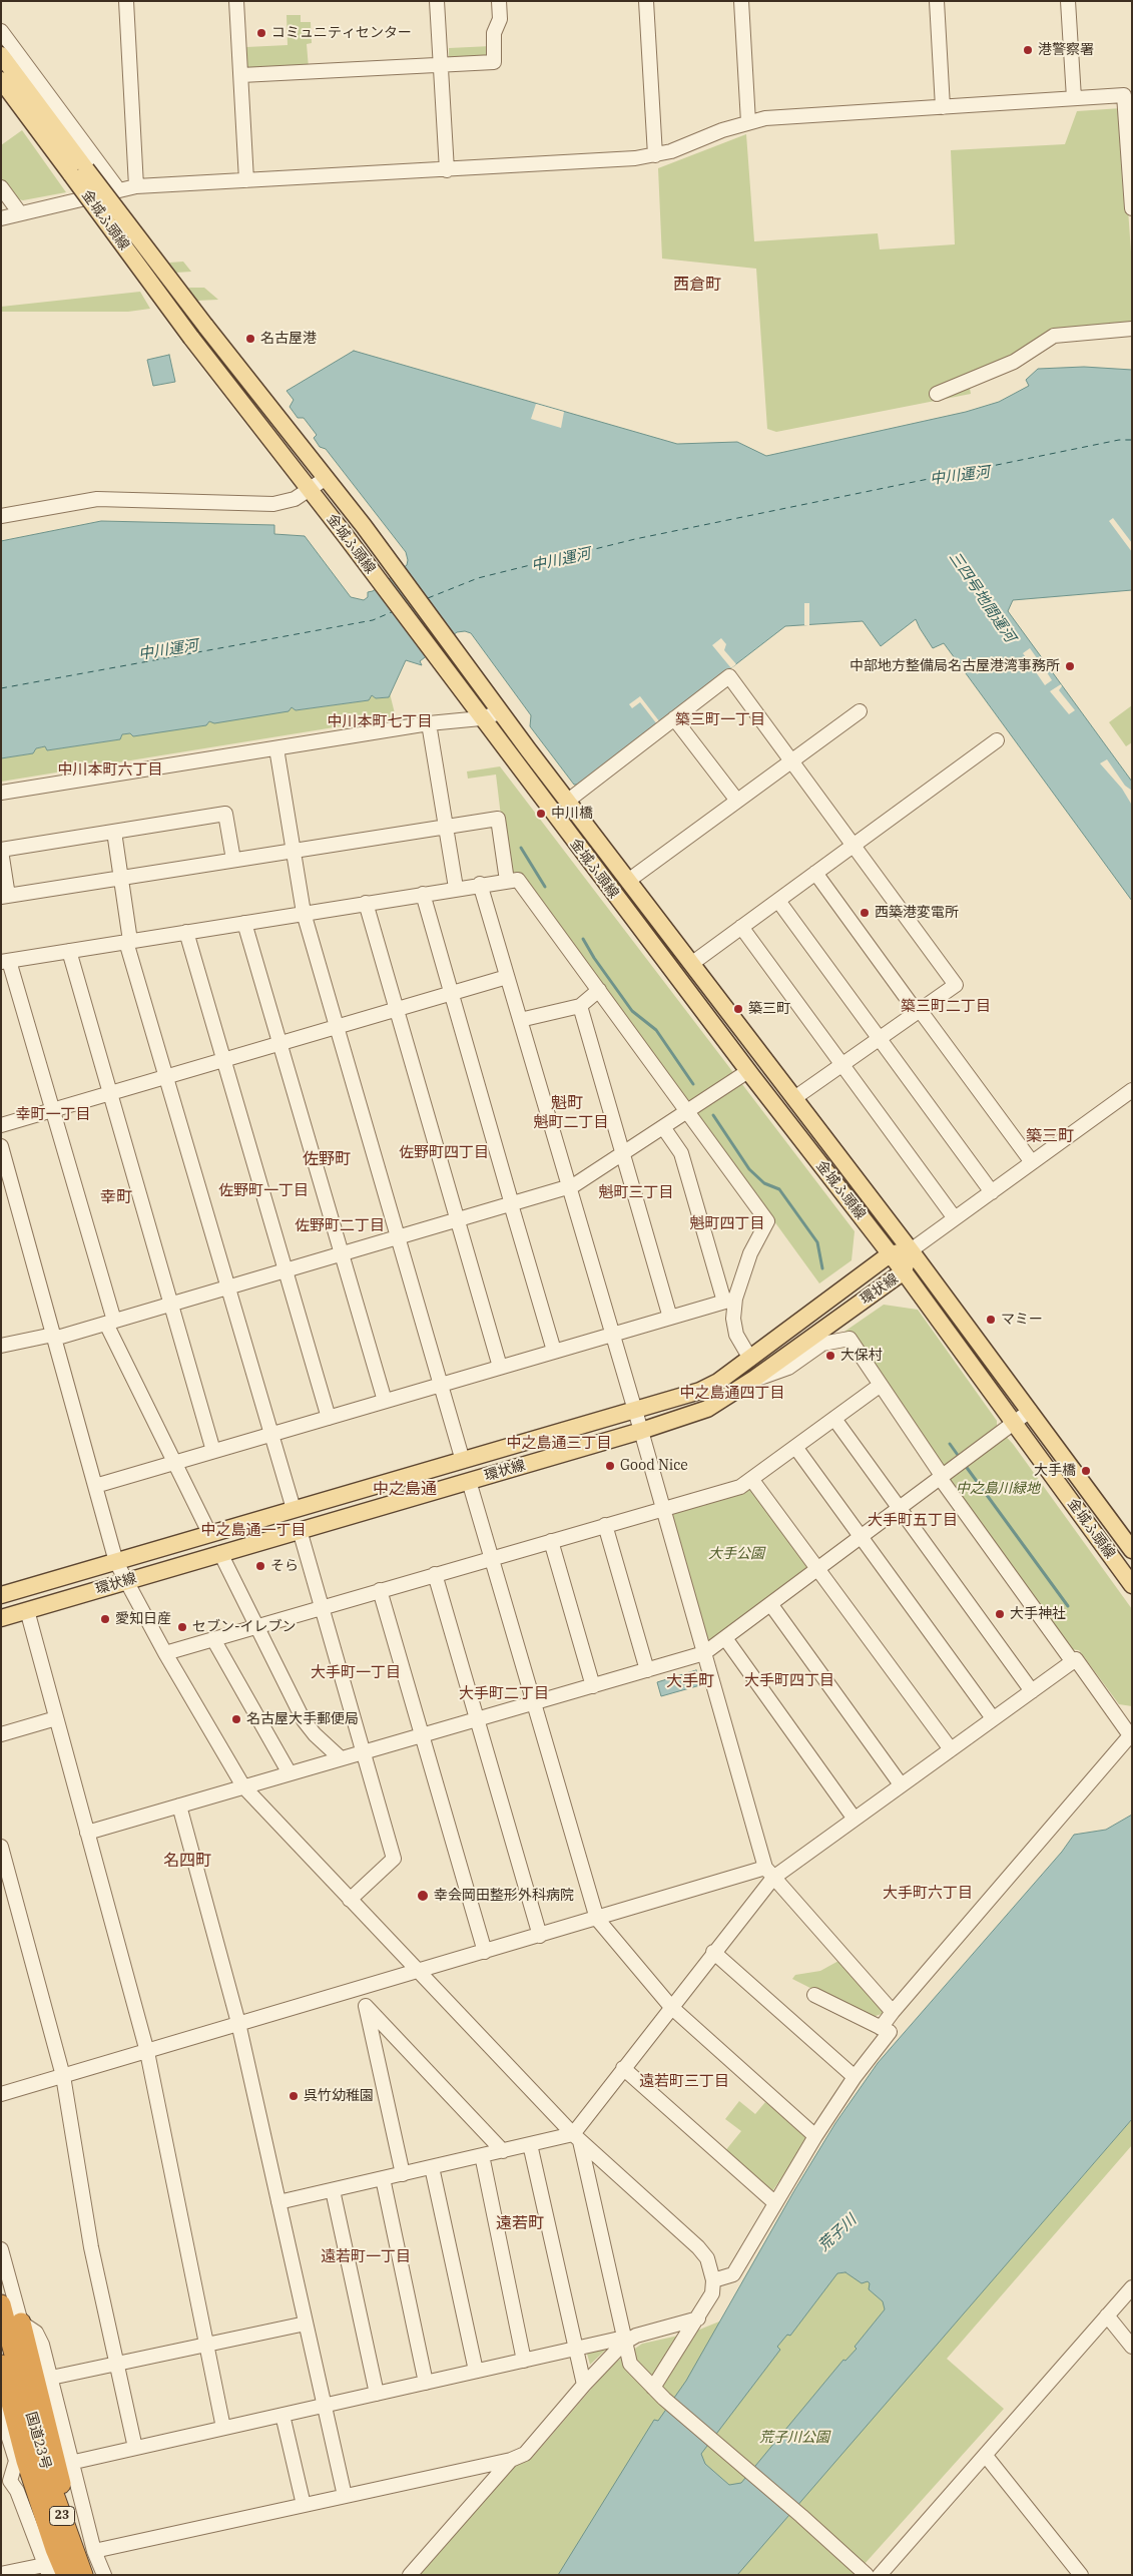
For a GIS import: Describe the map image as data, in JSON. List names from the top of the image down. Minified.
{"streets":{"highway":["国道23号","23"],"main road":["金城ふ頭線","環状線"]},"crossings":[["金城ふ頭線","環状線"]],"districts":["西倉町","築三町一丁目","中川本町七丁目","中川本町六丁目","築三町二丁目","魁町","幸町一丁目","魁町二丁目","築三町","佐野町四丁目","佐野町","佐野町一丁目","魁町三丁目","幸町","魁町四丁目","佐野町二丁目","中之島通四丁目","中之島通三丁目","中之島通","大手町五丁目","中之島通一丁目","大手町一丁目","大手町","大手町四丁目","大手町二丁目","名四町","大手町六丁目","遠若町三丁目","遠若町","遠若町一丁目"],"water":["中川運河","三四号地間運河","荒子川"],"parks":["中之島川緑地","大手公園","荒子川公園"],"places":["コミュニティセンター","港警察署","名古屋港","中部地方整備局名古屋港湾事務所","中川橋","西築港変電所","築三町","マミー","大保村","Good Nice","大手橋","そら","大手神社","愛知日産","セブン-イレブン","名古屋大手郵便局","幸会岡田整形外科病院","呉竹幼稚園"]}
